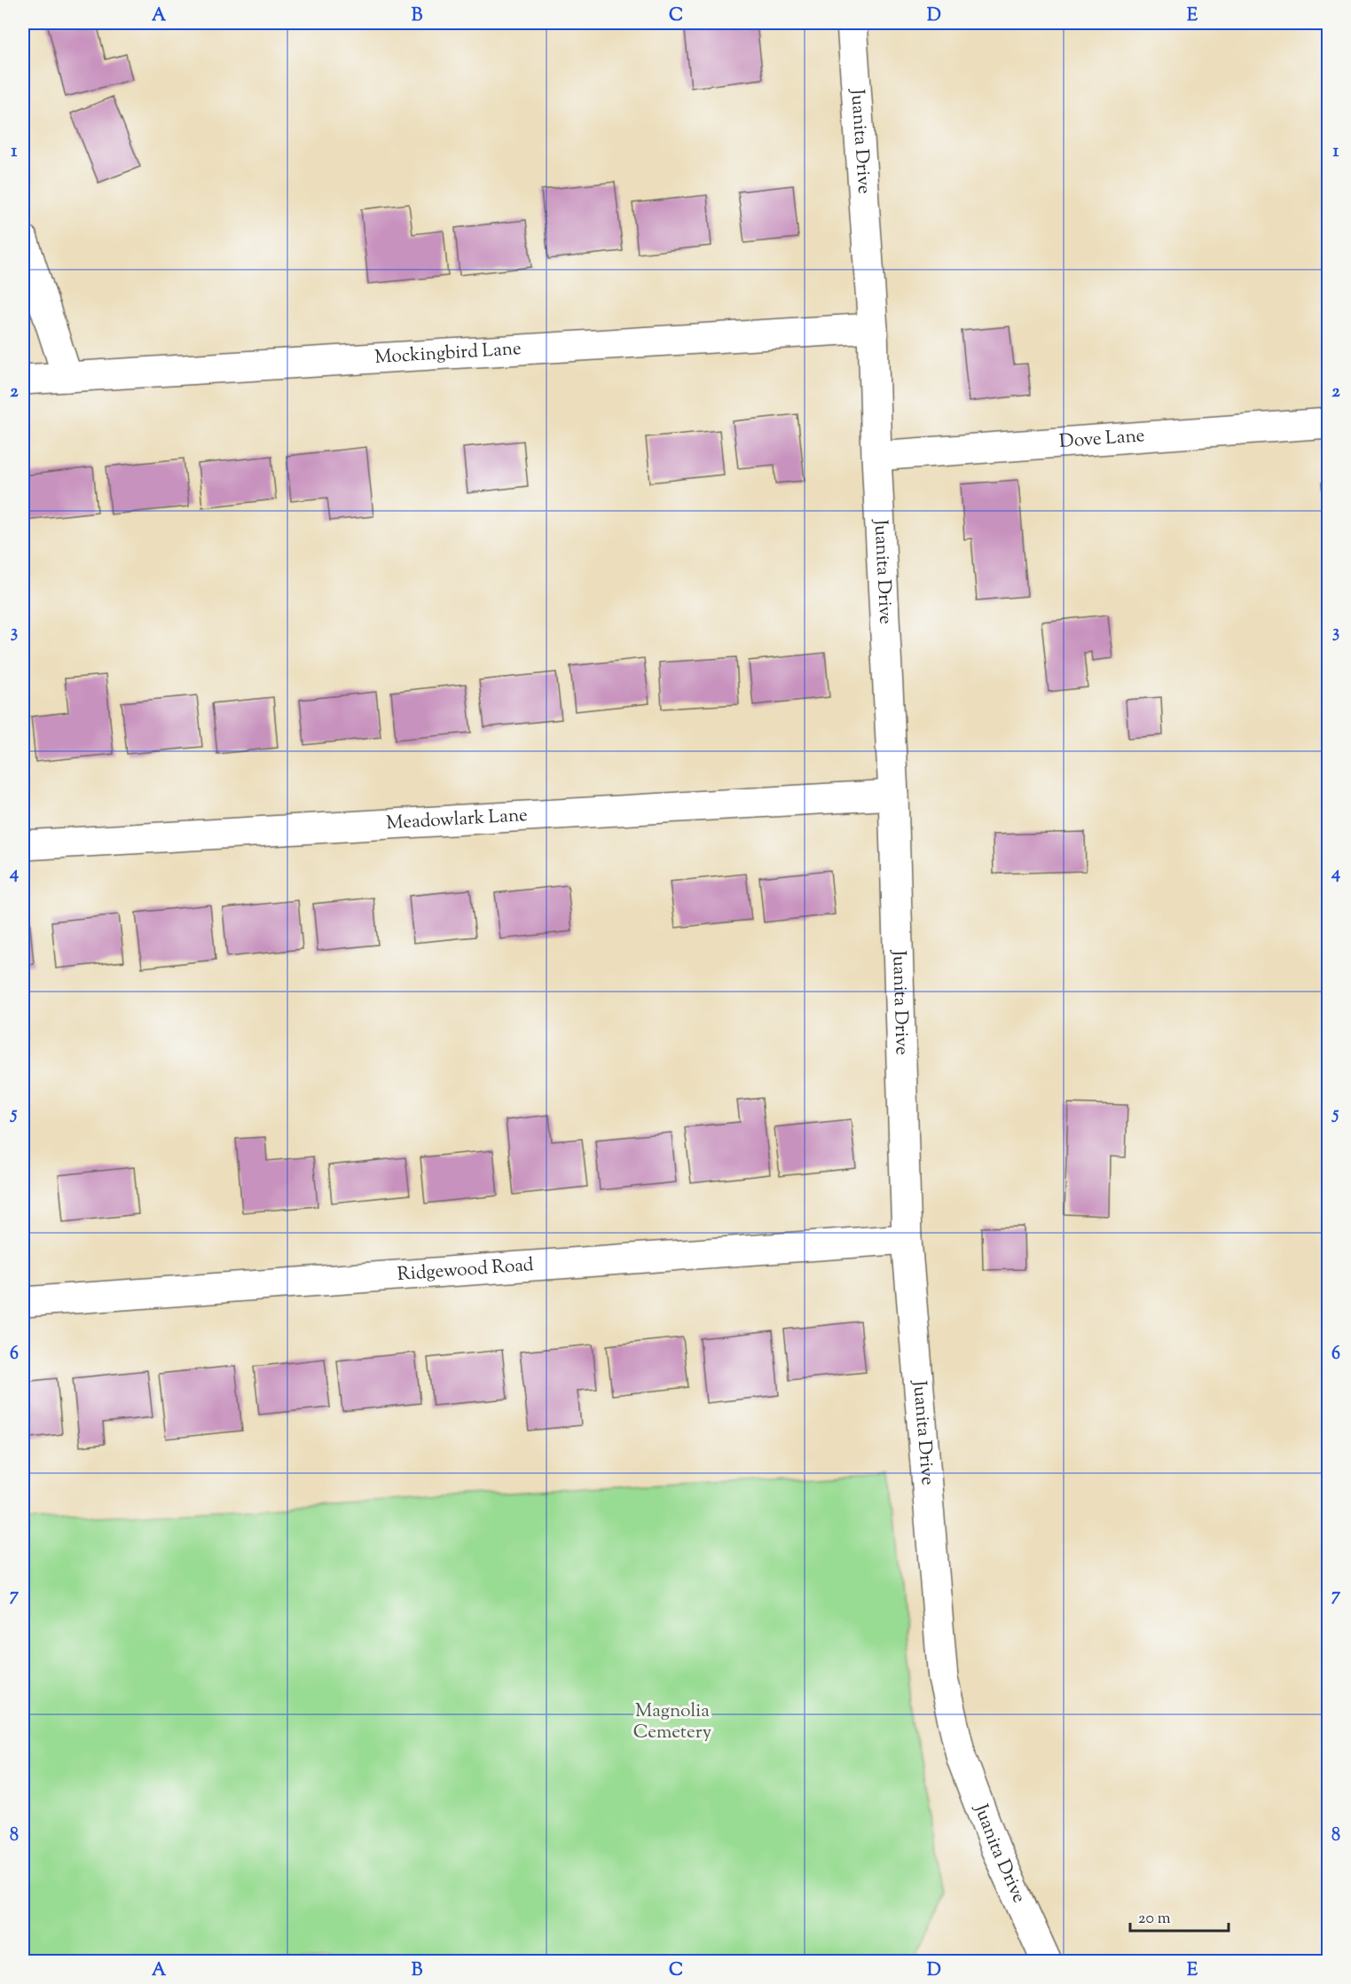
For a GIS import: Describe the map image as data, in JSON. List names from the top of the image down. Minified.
{"streets":{"street":["Juanita Drive","Mockingbird Lane","Dove Lane","Meadowlark Lane","Ridgewood Road"]},"crossings":[["Juanita Drive","Mockingbird Lane"],["Juanita Drive","Dove Lane"],["Juanita Drive","Meadowlark Lane"],["Juanita Drive","Ridgewood Road"]],"parks":["Magnolia Cemetery"],"scale_bar":"20 m","grid":{"columns":["A","B","C","D","E"],"rows":["1","2","3","4","5","6","7","8"]}}
